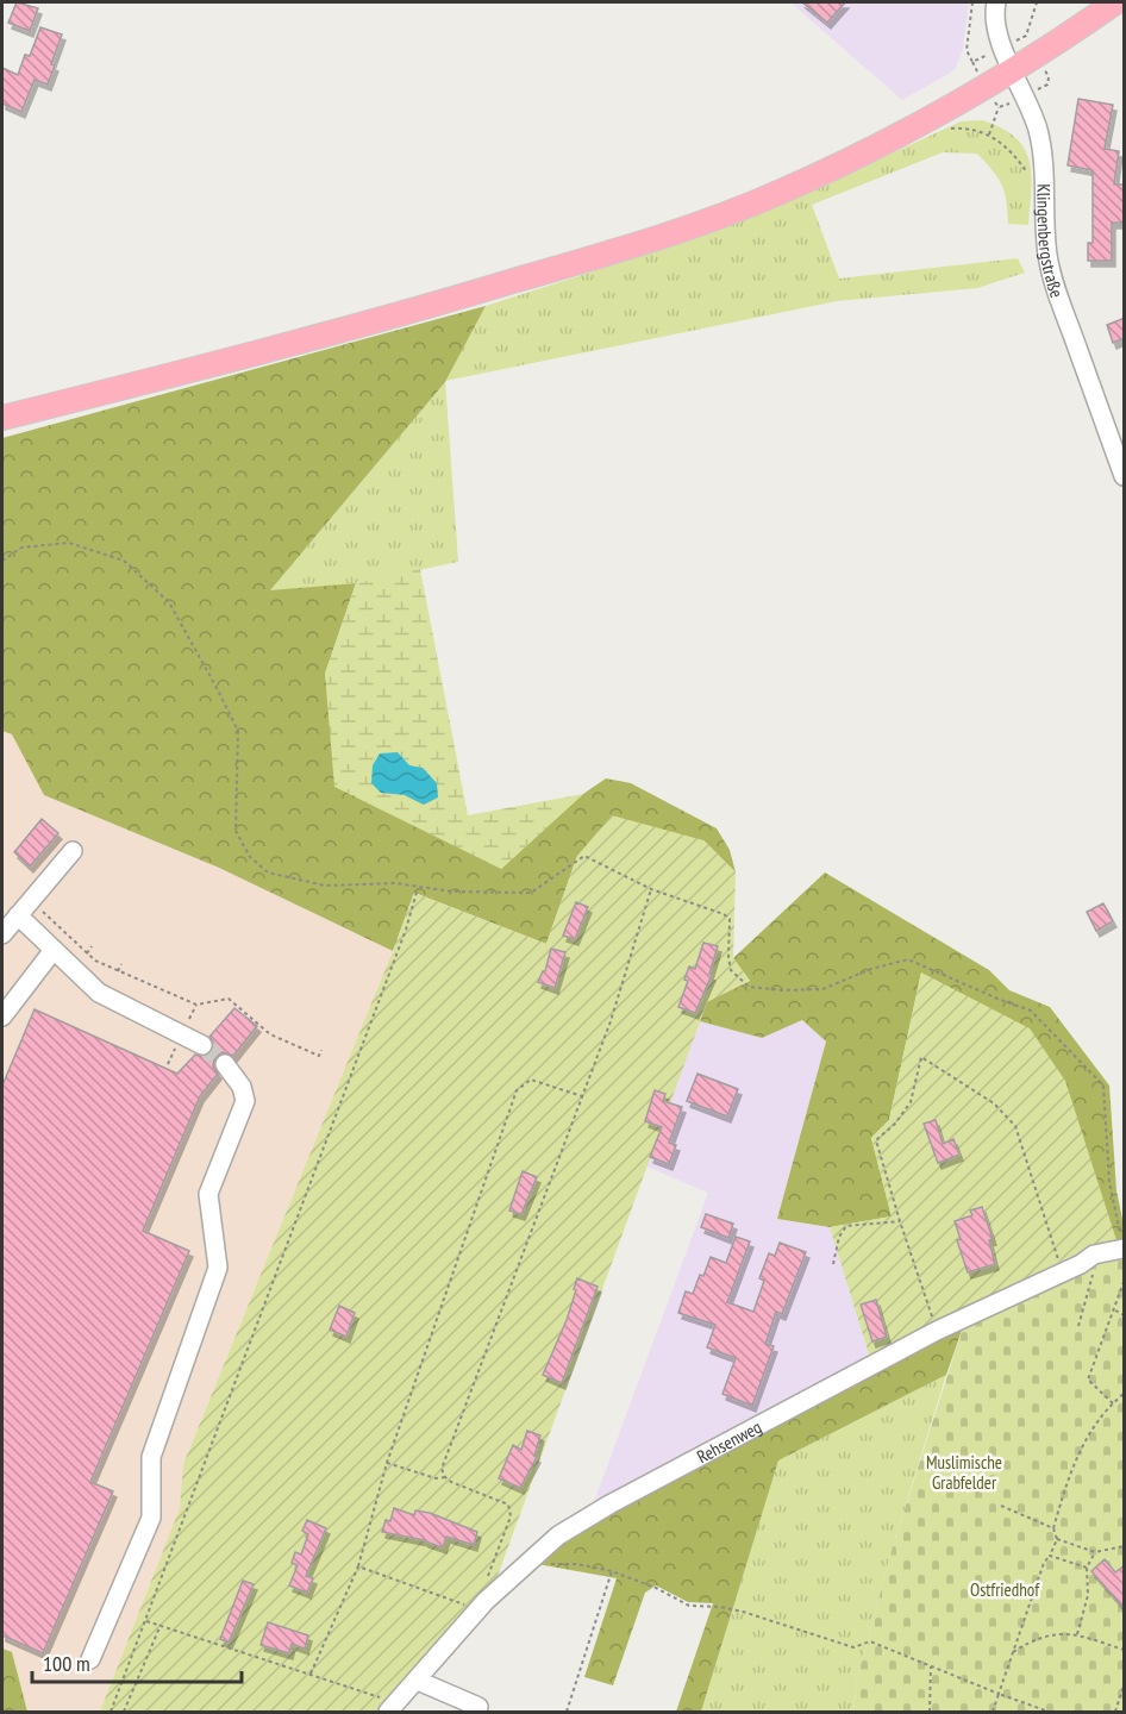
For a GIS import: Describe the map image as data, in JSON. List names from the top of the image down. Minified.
{"streets":{"street":["Klingenbergstraße","Rehsenweg"]},"parks":["Muslimische Grabfelder","Ostfriedhof"],"scale_bar":"100 m"}
